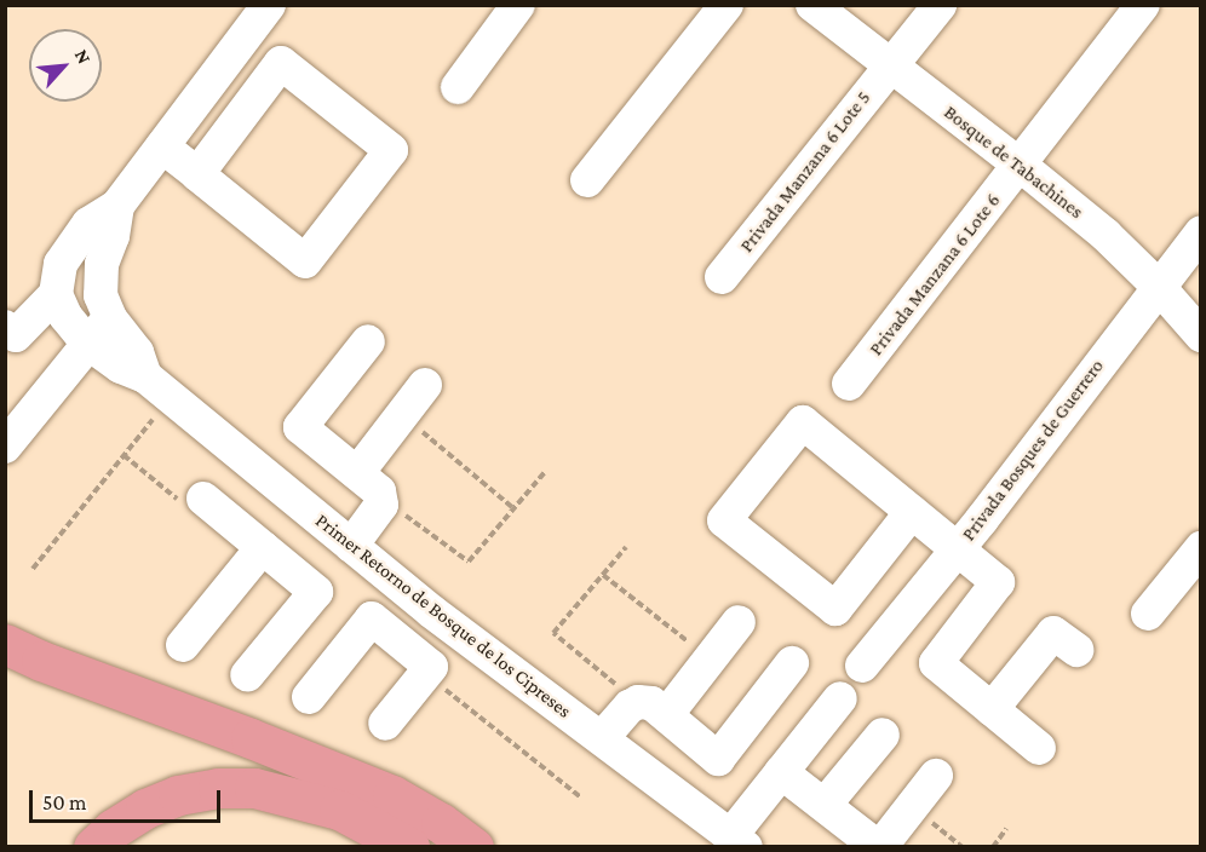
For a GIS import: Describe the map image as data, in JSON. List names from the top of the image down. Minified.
{"streets":{"street":["Bosque de Tabachines","Privada Manzana 6 Lote 5","Privada Manzana 6 Lote 6","Privada Bosques de Guerrero","Primer Retorno de Bosque de los Cipreses"]},"crossings":[["Bosque de Tabachines","Privada Manzana 6 Lote 5"],["Bosque de Tabachines","Privada Manzana 6 Lote 6"],["Bosque de Tabachines","Privada Bosques de Guerrero"]],"scale_bar":"50 m","north":"top right"}
